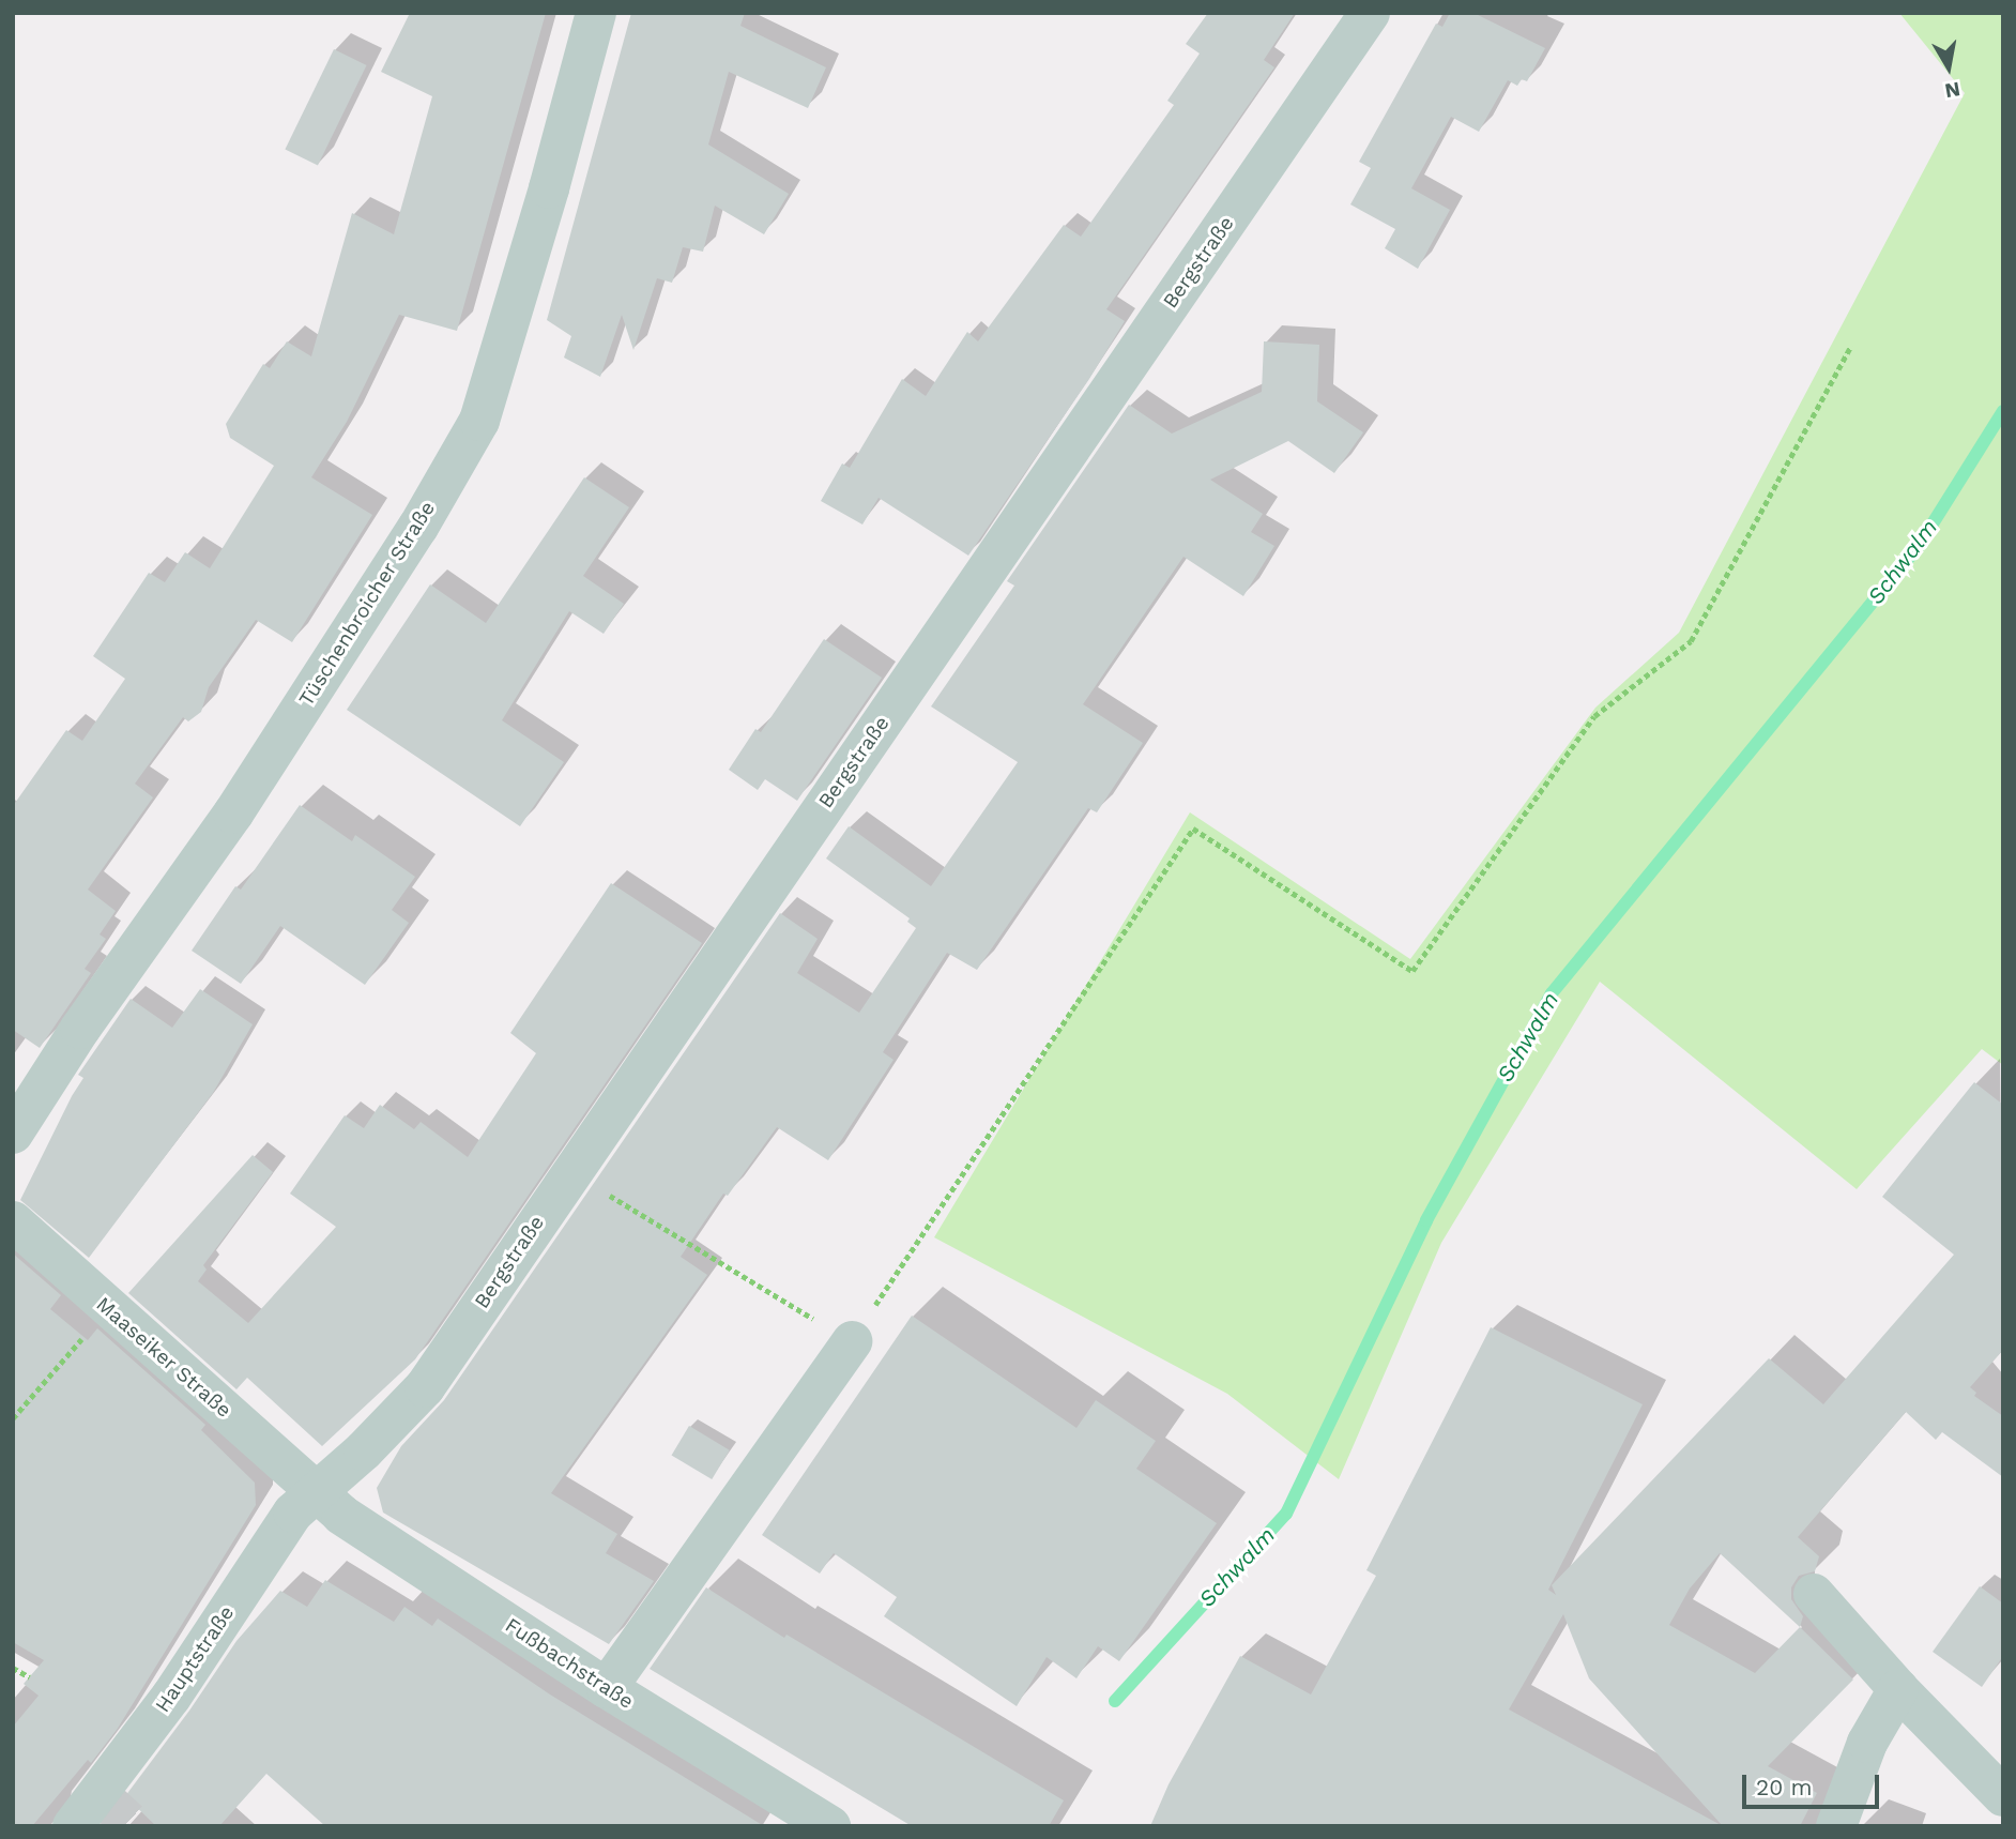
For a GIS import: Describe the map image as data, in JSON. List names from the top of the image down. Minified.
{"streets":{"street":["Bergstraße","Tüschenbroicher Straße","Maaseiker Straße","Hauptstraße","Fußbachstraße"]},"crossings":[["Bergstraße","Maaseiker Straße"],["Bergstraße","Hauptstraße"],["Bergstraße","Fußbachstraße"],["Maaseiker Straße","Hauptstraße"],["Maaseiker Straße","Fußbachstraße"],["Hauptstraße","Fußbachstraße"]],"water":["Schwalm"],"scale_bar":"20 m","north":"bottom"}
